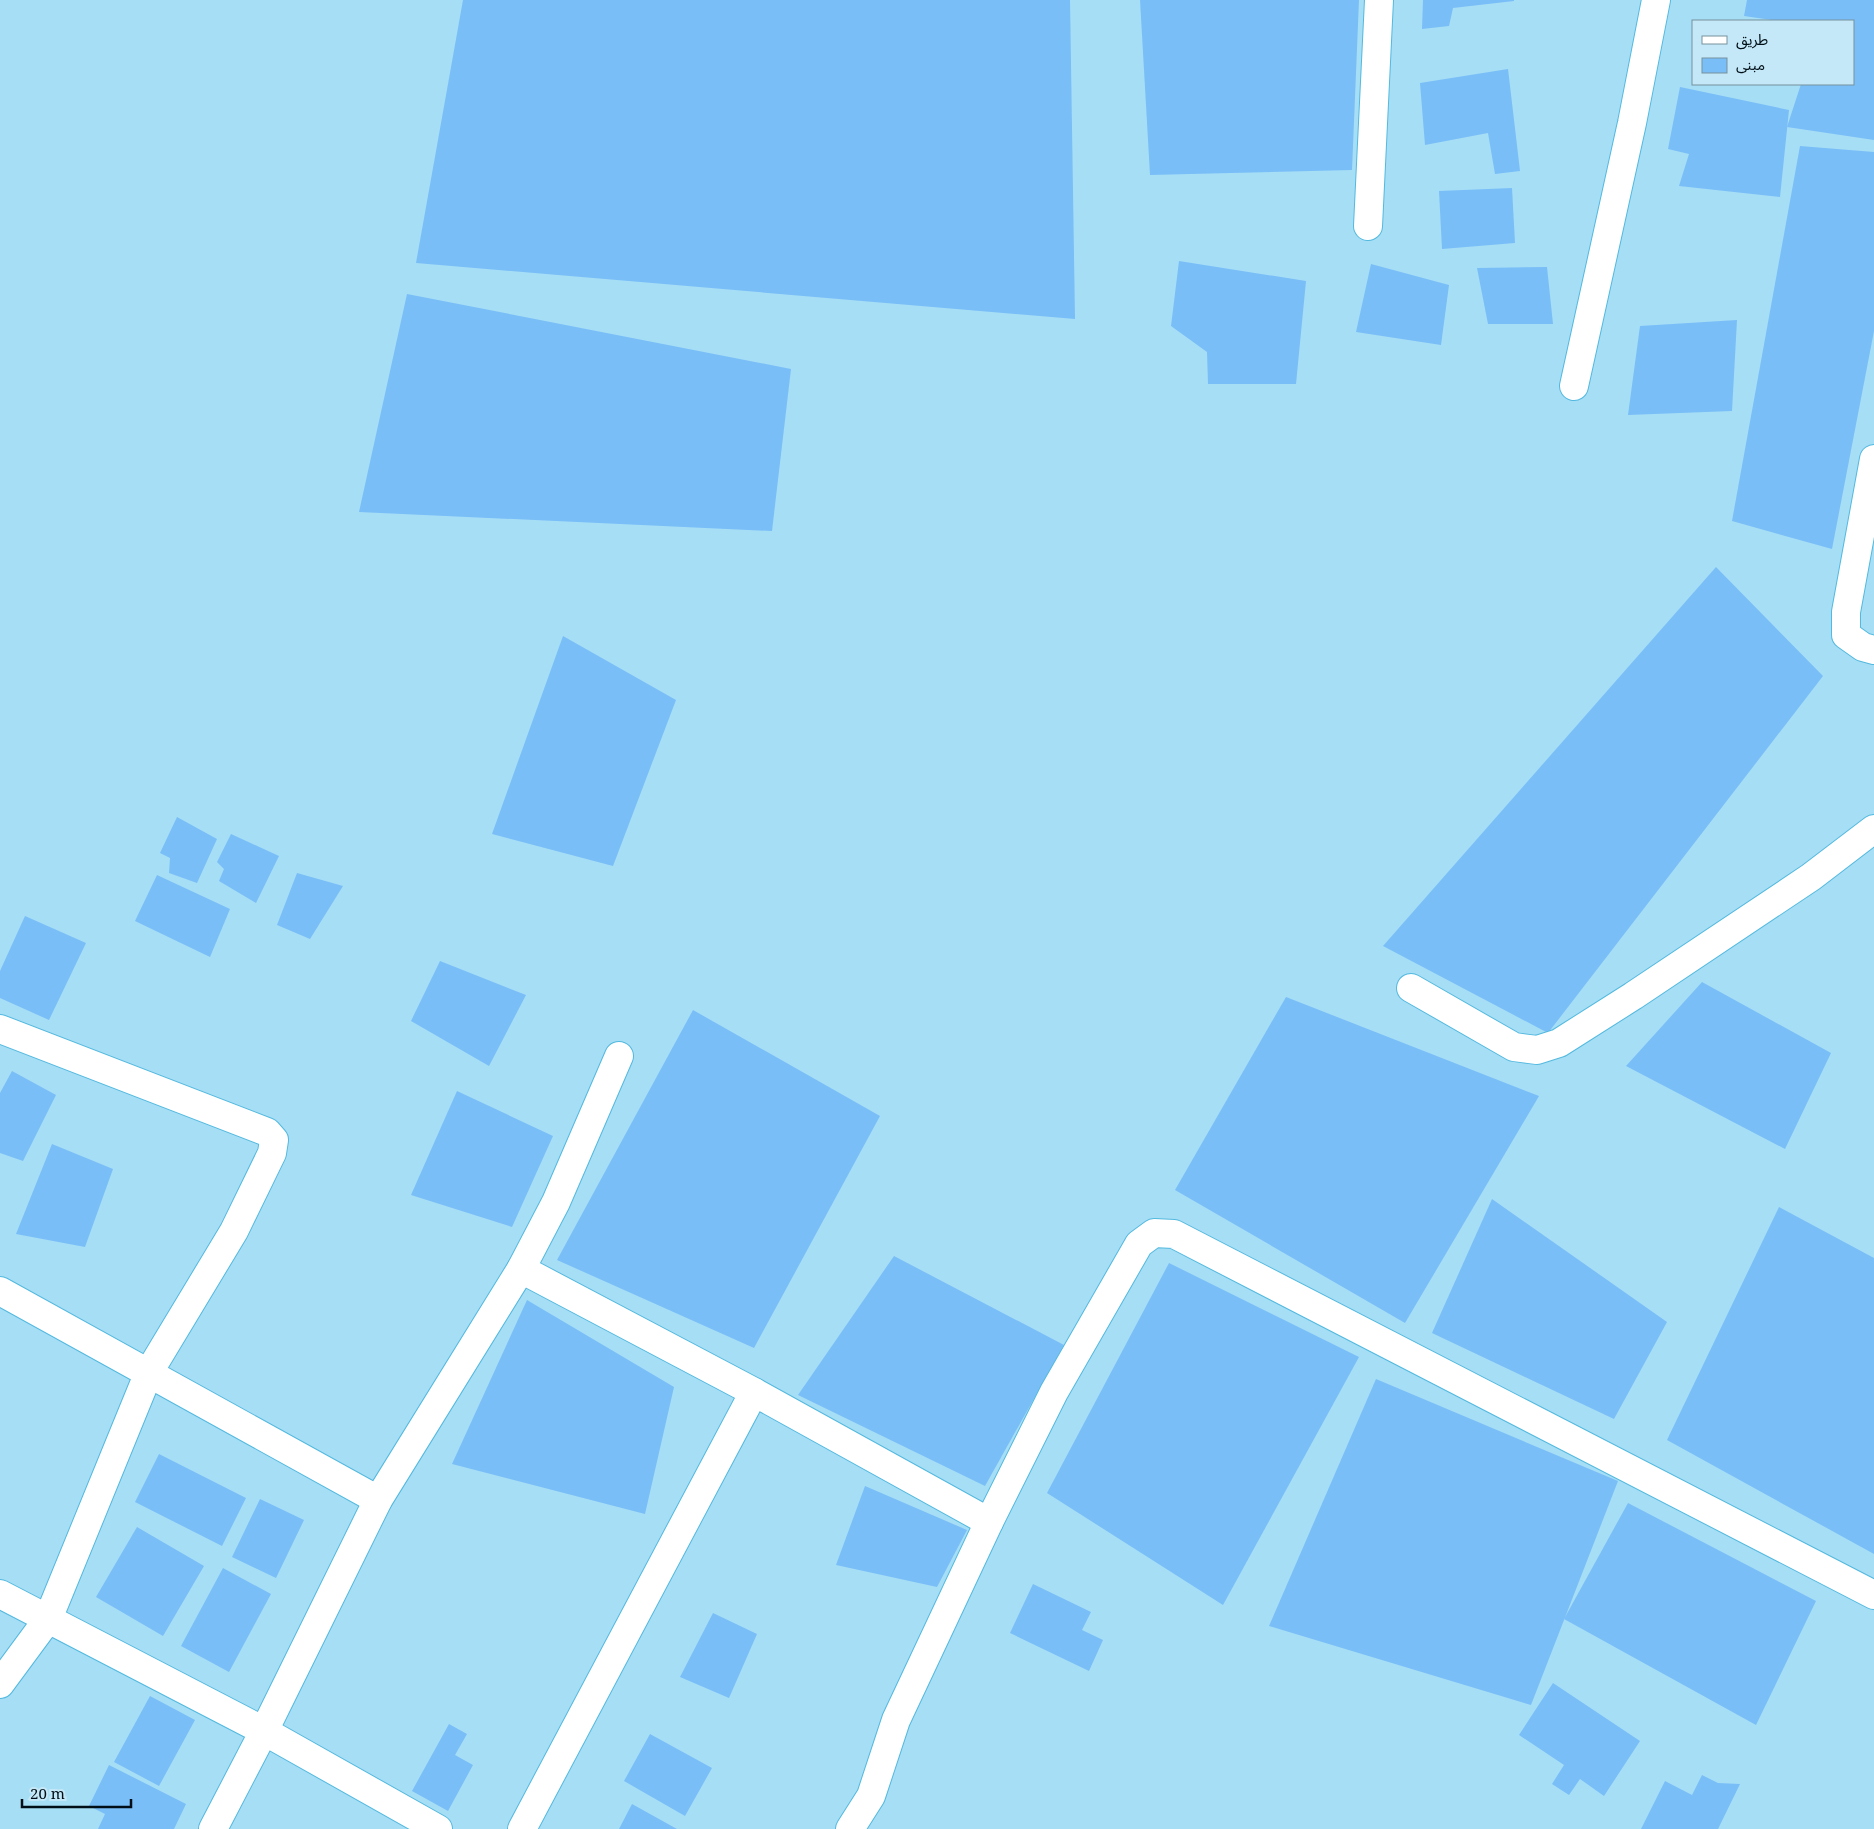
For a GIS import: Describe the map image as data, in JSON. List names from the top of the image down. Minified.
{"legend":["طريق","مبنى"],"scale_bar":"20 m"}
